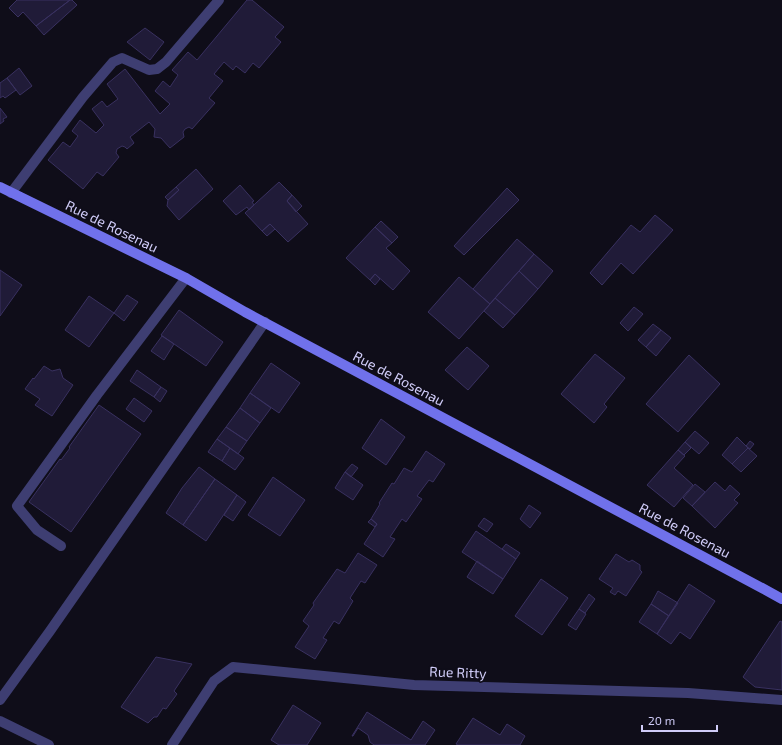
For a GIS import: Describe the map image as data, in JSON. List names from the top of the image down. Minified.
{"streets":{"main road":["Rue de Rosenau"],"street":["Rue Ritty"]},"scale_bar":"20 m"}
